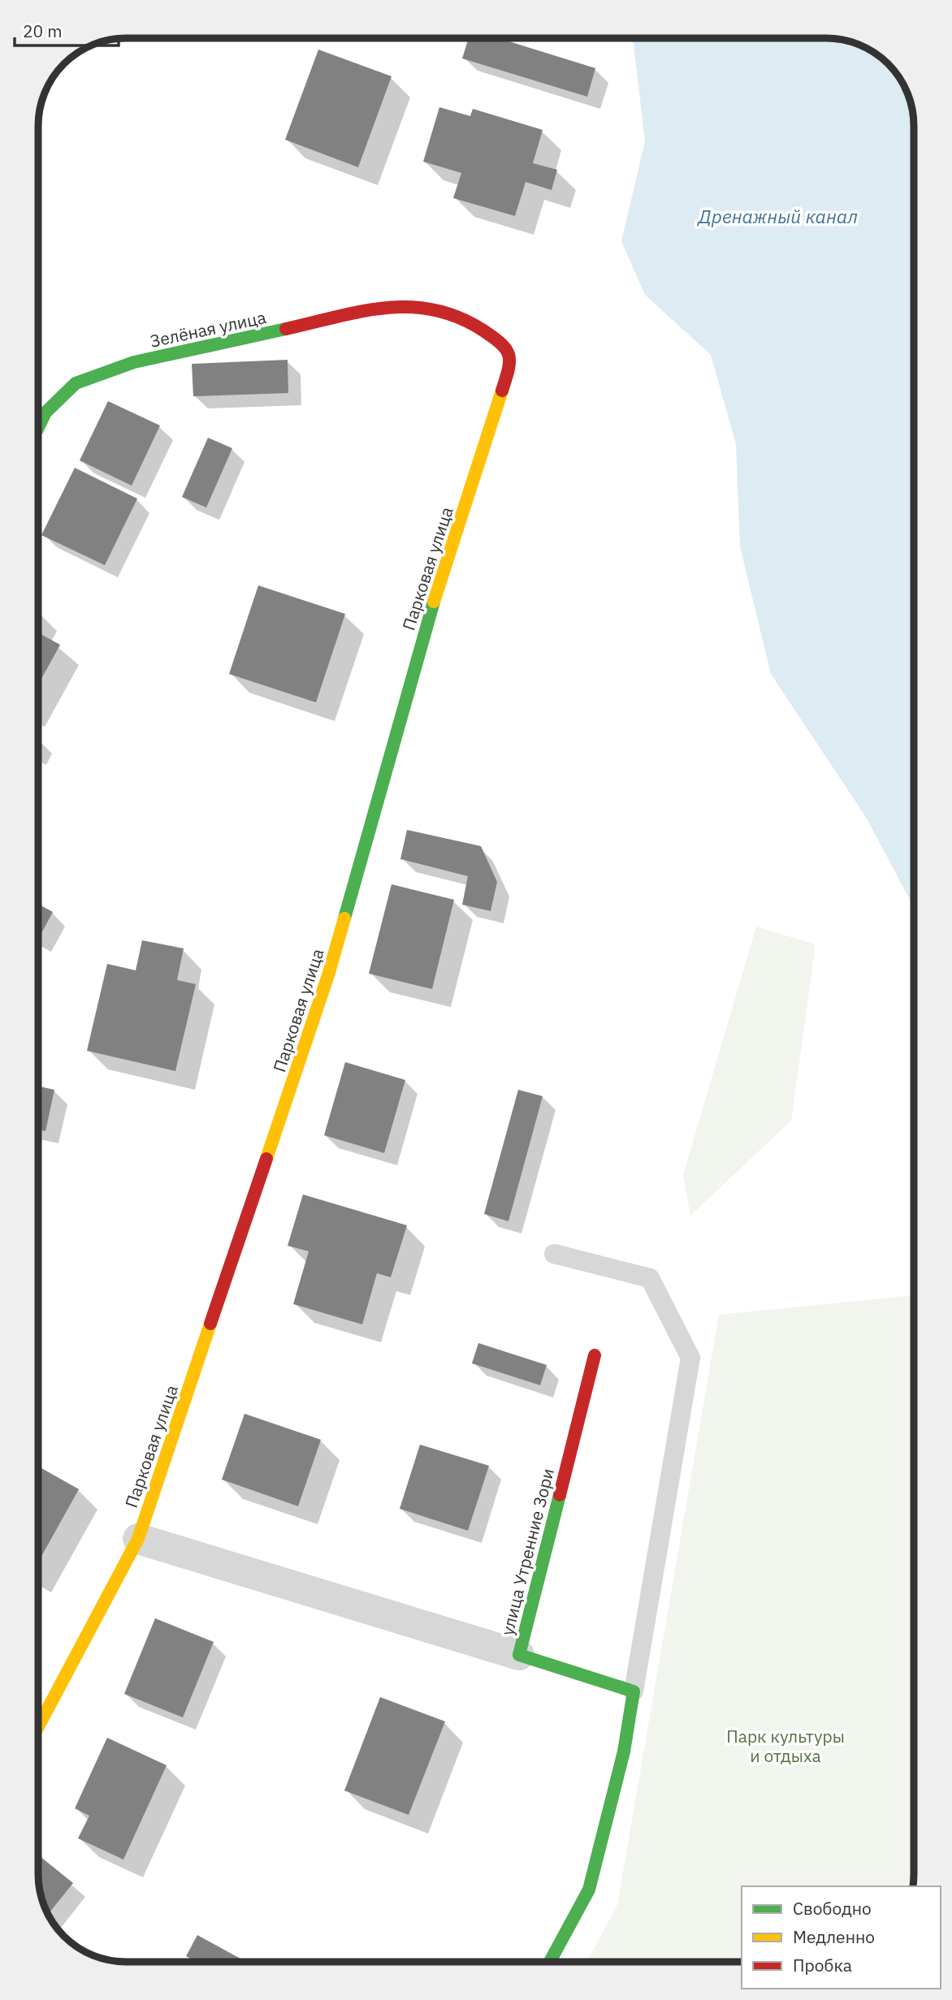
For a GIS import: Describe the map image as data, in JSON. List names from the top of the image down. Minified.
{"streets":{"street":["Зелёная улица","Парковая улица","улица Утренние Зори"]},"crossings":[["Зелёная улица","Парковая улица"]],"water":["Дренажный канал"],"parks":["Парк культуры и отдыха"],"legend":["Свободно","Медленно","Пробка"],"scale_bar":"20 m"}
